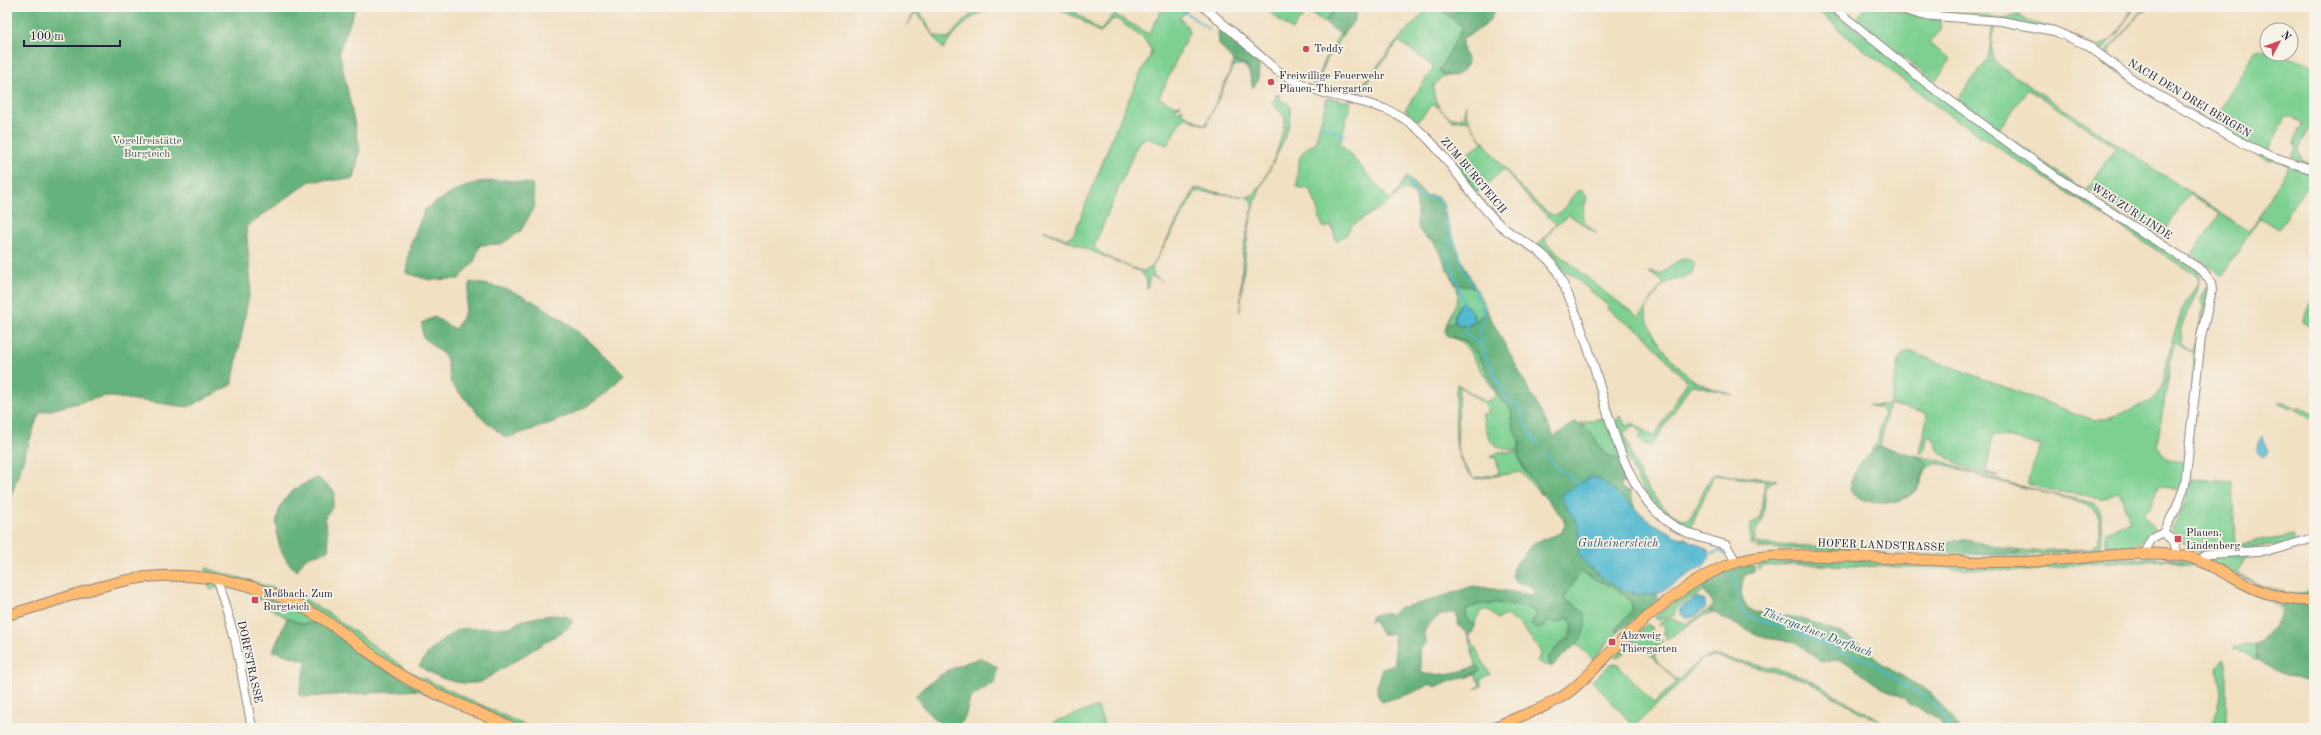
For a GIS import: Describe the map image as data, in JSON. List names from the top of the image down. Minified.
{"streets":{"main road":["HOFER LANDSTRASSE"],"street":["NACH DEN DREI BERGEN","ZUM BURGTEICH","WEG ZUR LINDE","DORFSTRASSE"]},"crossings":[["ZUM BURGTEICH","HOFER LANDSTRASSE"],["WEG ZUR LINDE","HOFER LANDSTRASSE"]],"water":["Gutheinersteich","Thiergartner Dorfbach"],"parks":["Vogelfreistätte Burgteich"],"places":{"other":["Teddy","Freiwillige Feuerwehr Plauen-Thiergarten"],"transit":["Plauen, Lindenberg","Meßbach, Zum Burgteich","Abzweig Thiergarten"]},"scale_bar":"100 m","north":"top right"}
